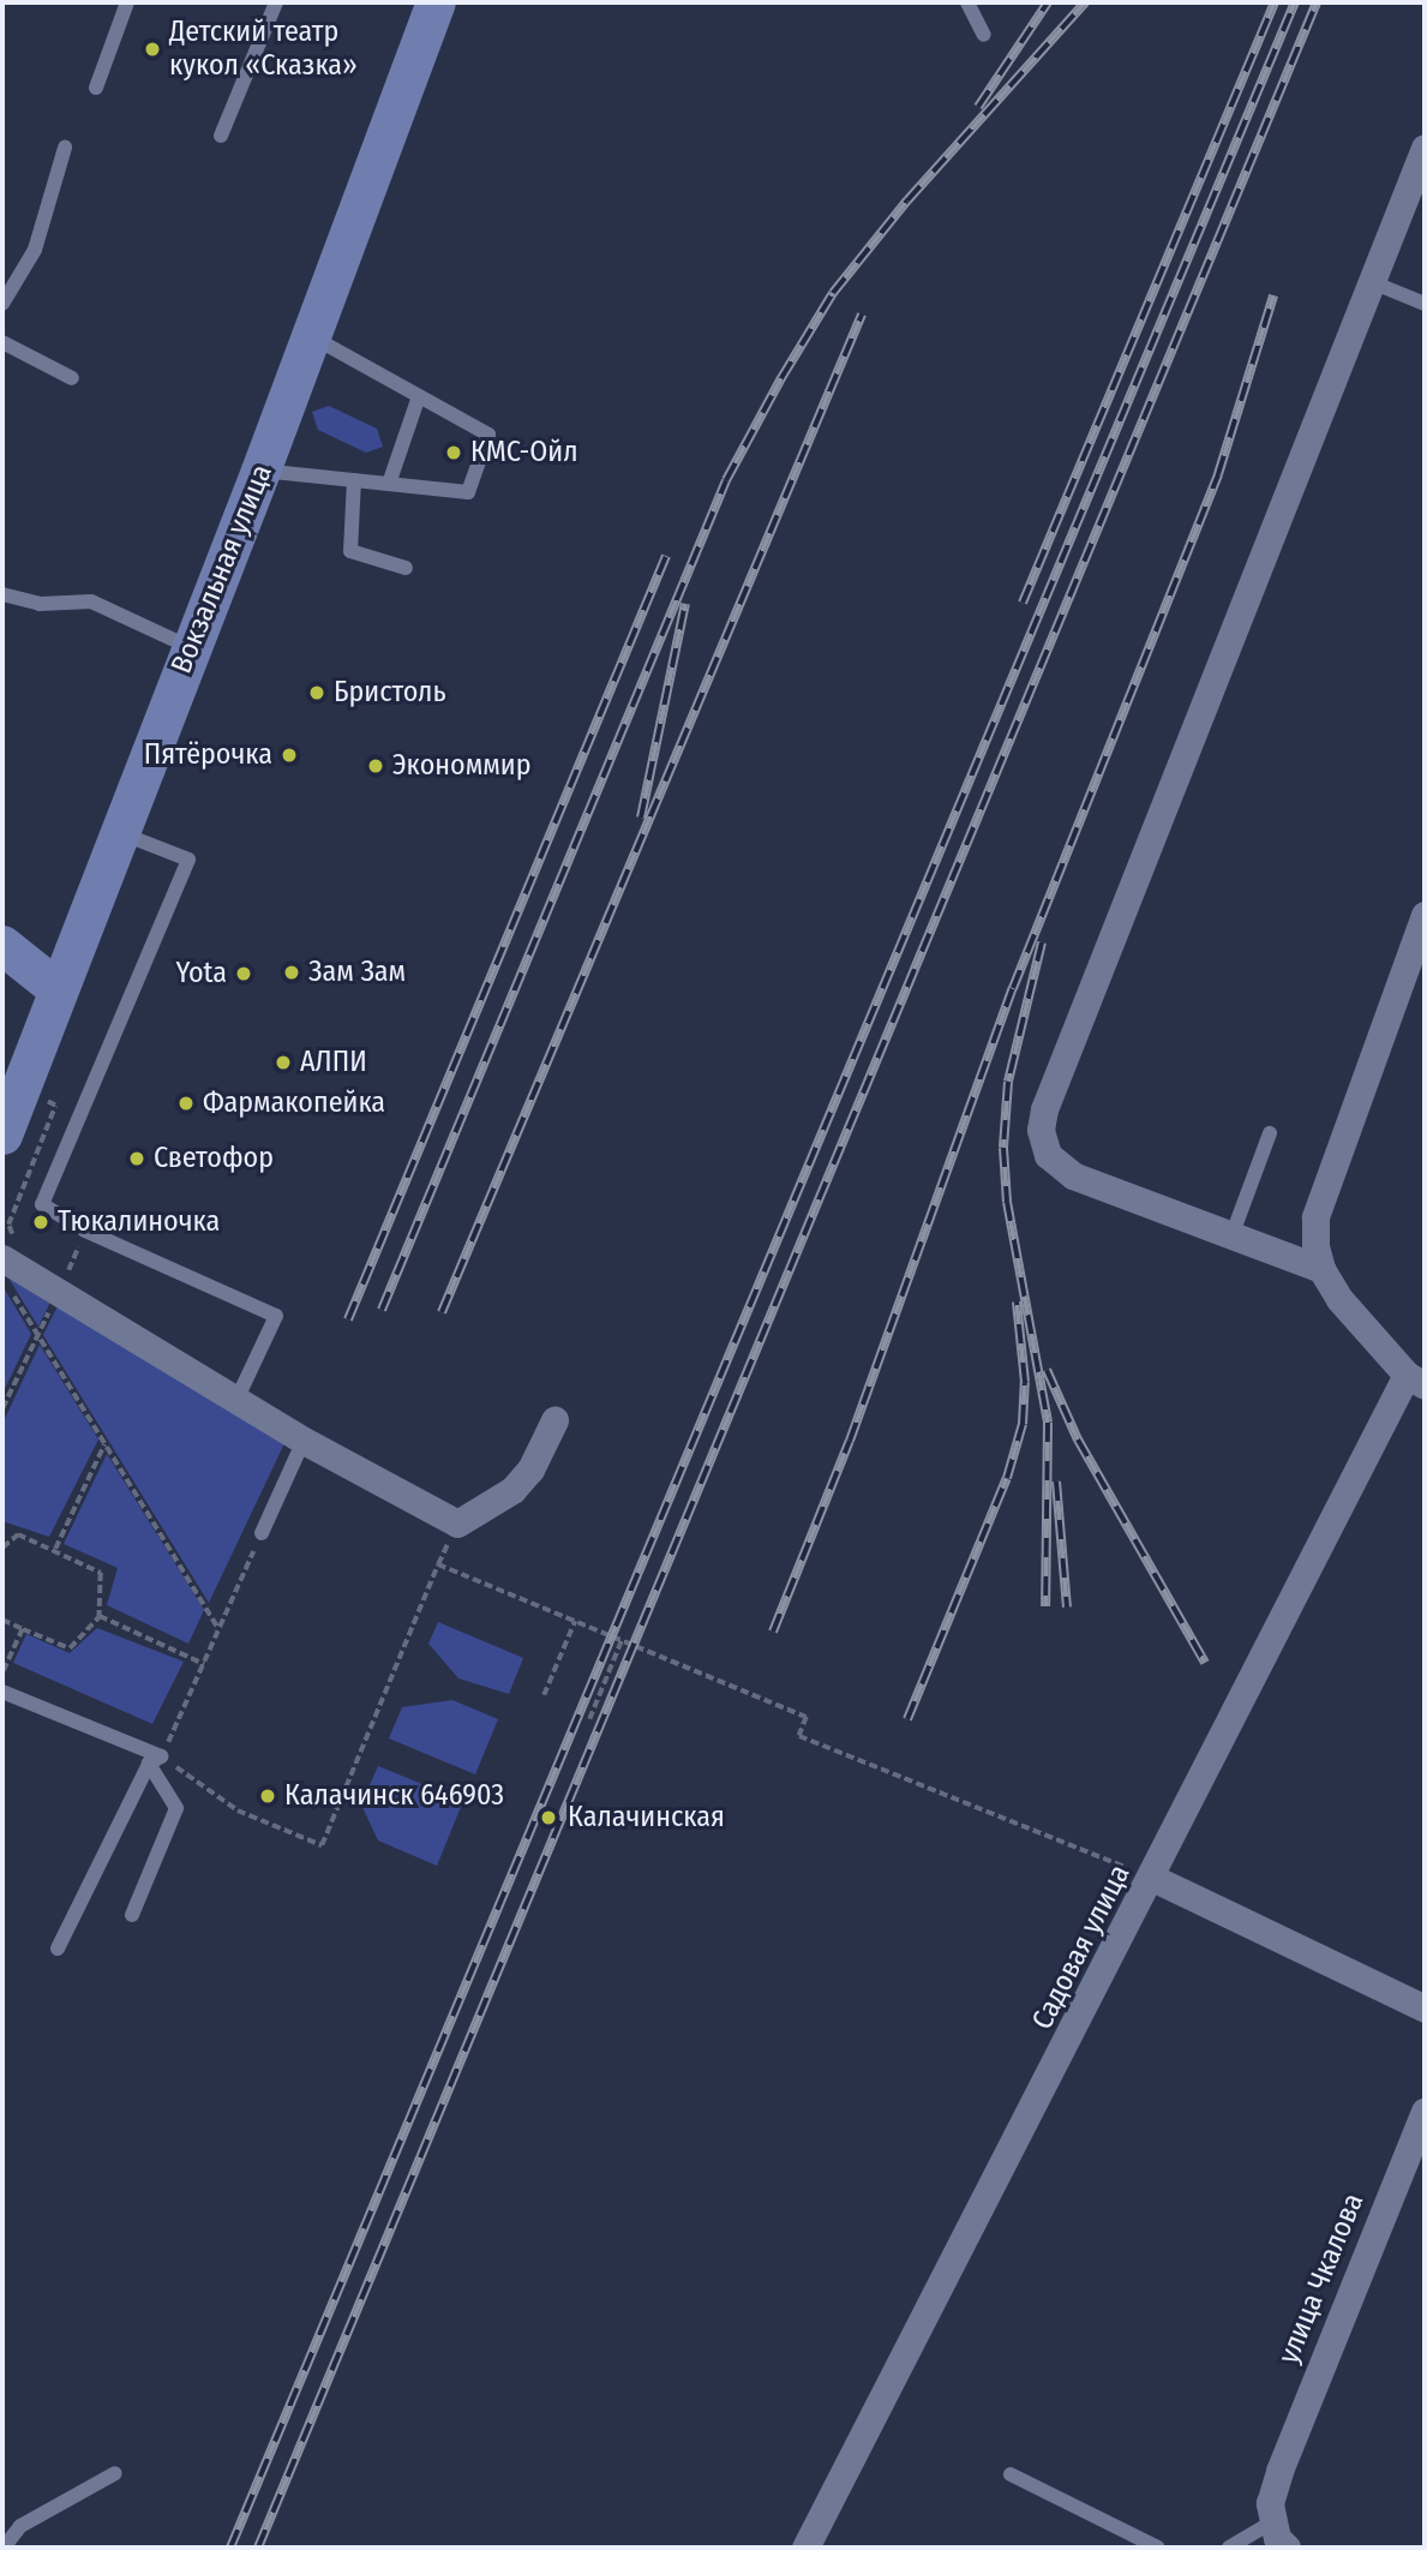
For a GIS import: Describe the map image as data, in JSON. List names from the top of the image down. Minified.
{"streets":{"main road":["Вокзальная улица"],"street":["Садовая улица","улица Чкалова"]},"places":["Детский театр кукол «Сказка»","КМС-Ойл","Бристоль","Пятёрочка","Экономмир","Зам Зам","Yota","АЛПИ","Фармакопейка","Светофор","Тюкалиночка","Калачинск 646903","Калачинская"]}
